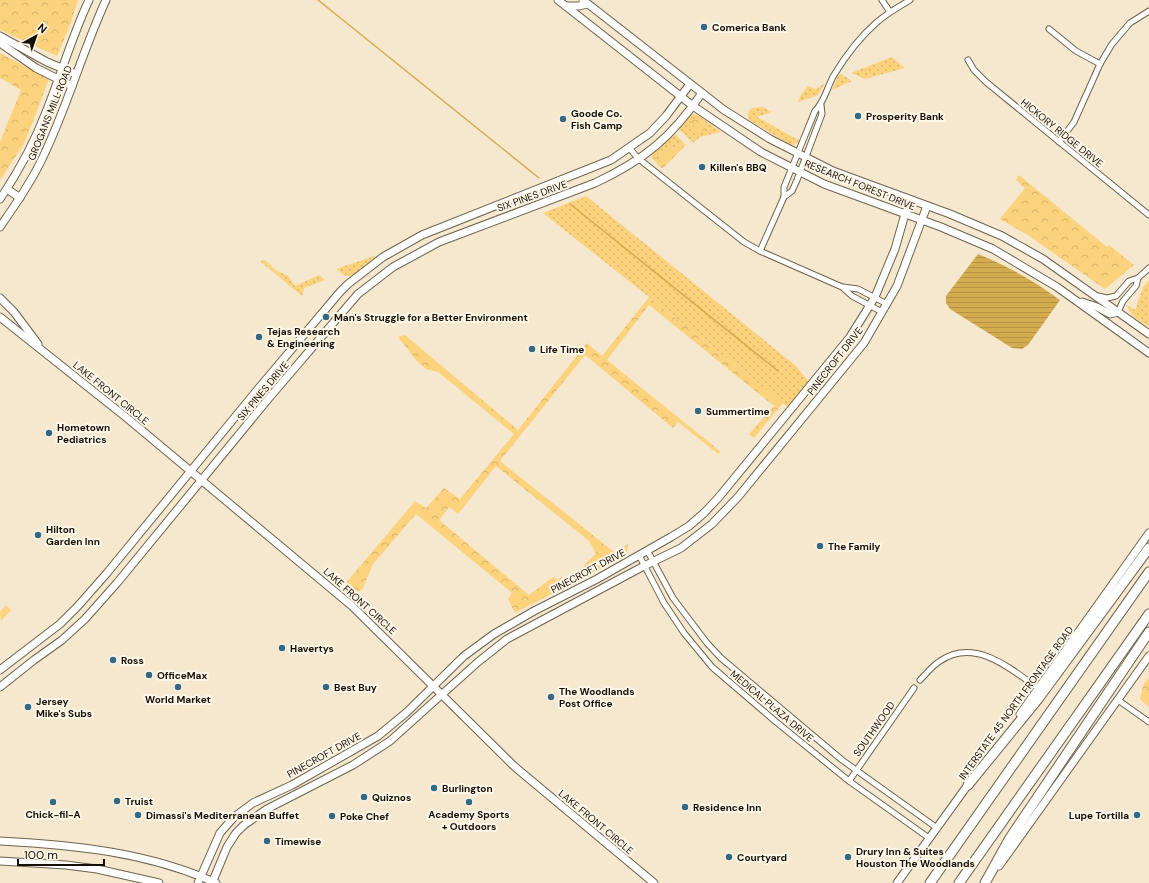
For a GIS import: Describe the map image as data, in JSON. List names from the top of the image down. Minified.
{"streets":{"street":["GROGANS MILL ROAD","HICKORY RIDGE DRIVE","RESEARCH FOREST DRIVE","SIX PINES DRIVE","PINECROFT DRIVE","LAKE FRONT CIRCLE","INTERSTATE 45 NORTH FRONTAGE ROAD","MEDICAL PLAZA DRIVE","SOUTHWOOD"]},"crossings":[["RESEARCH FOREST DRIVE","SIX PINES DRIVE"],["RESEARCH FOREST DRIVE","PINECROFT DRIVE"],["SIX PINES DRIVE","LAKE FRONT CIRCLE"],["PINECROFT DRIVE","LAKE FRONT CIRCLE"],["PINECROFT DRIVE","MEDICAL PLAZA DRIVE"],["INTERSTATE 45 NORTH FRONTAGE ROAD","MEDICAL PLAZA DRIVE"],["MEDICAL PLAZA DRIVE","SOUTHWOOD"]],"places":["Comerica Bank","Prosperity Bank","Goode Co. Fish Camp","Killen's BBQ","Man's Struggle for a Better Environment","Tejas Research & Engineering","Life Time","Summertime","Hometown Pediatrics","Hilton Garden Inn","The Family","Havertys","Ross","OfficeMax","World Market","Best Buy","The Woodlands Post Office","Jersey Mike's Subs","Burlington","Quiznos","Truist","Chick-fil-A","Academy Sports + Outdoors","Residence Inn","Dimassi's Mediterranean Buffet","Lupe Tortilla","Poke Chef","Timewise","Courtyard","Drury Inn & Suites Houston The Woodlands"],"scale_bar":"100 m","north":"top right"}
